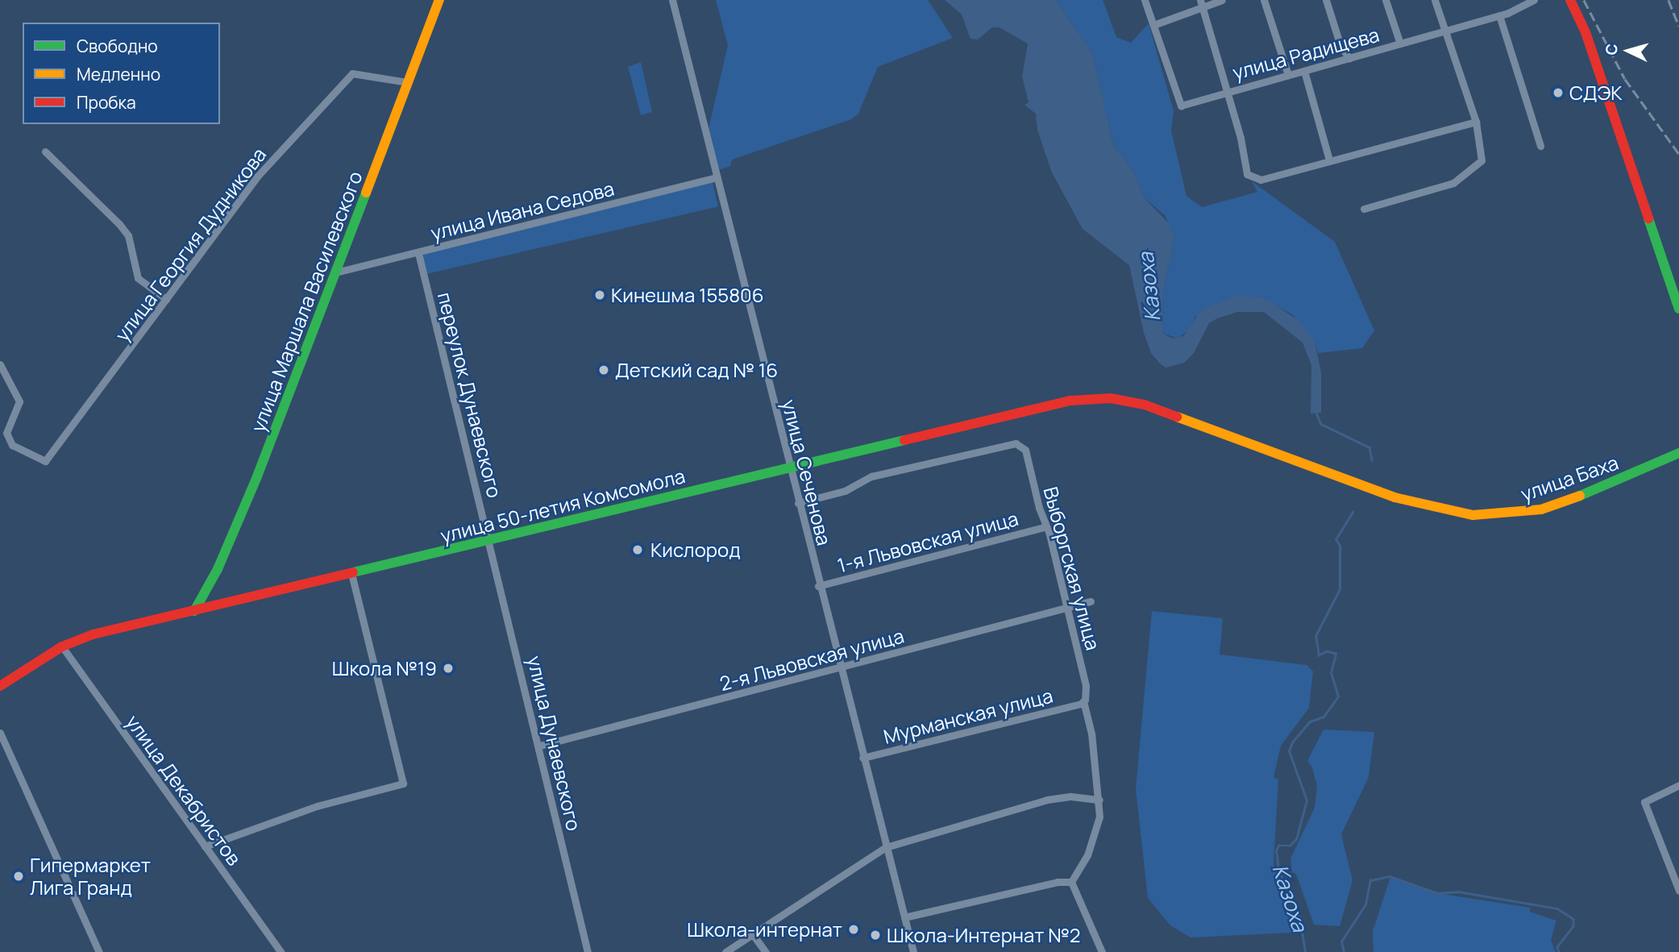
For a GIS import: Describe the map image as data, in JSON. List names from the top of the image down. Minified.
{"streets":{"main road":["улица Маршала Василевского","улица Баха","улица 50-летия Комсомола"],"street":["улица Радищева","улица Ивана Седова","улица Георгия Дудникова","переулок Дунаевского","улица Сеченова","1-я Львовская улица","Выборгская улица","2-я Львовская улица","Мурманская улица","улица Дунаевского","улица Декабристов"]},"crossings":[["улица Ивана Седова","улица Маршала Василевского"],["улица Ивана Седова","улица Сеченова"],["улица Георгия Дудникова","улица Маршала Василевского"],["улица Маршала Василевского","улица 50-летия Комсомола"],["переулок Дунаевского","улица 50-летия Комсомола"],["переулок Дунаевского","улица Дунаевского"],["улица Сеченова","улица 50-летия Комсомола"],["улица Сеченова","1-я Львовская улица"],["улица Сеченова","Выборгская улица"],["улица Сеченова","2-я Львовская улица"],["улица Сеченова","Мурманская улица"],["улица Баха","улица 50-летия Комсомола"],["улица 50-летия Комсомола","улица Дунаевского"],["улица 50-летия Комсомола","улица Декабристов"],["1-я Львовская улица","Выборгская улица"],["Выборгская улица","2-я Львовская улица"],["Выборгская улица","Мурманская улица"],["2-я Львовская улица","улица Дунаевского"]],"water":["Казоха"],"places":["СДЭК","Кинешма 155806","Детский сад № 16","Кислород","Школа №19","Гипермаркет Лига Гранд","Школа-интернат","Школа-Интернат №2"],"legend":["Свободно","Медленно","Пробка"],"north":"left"}
